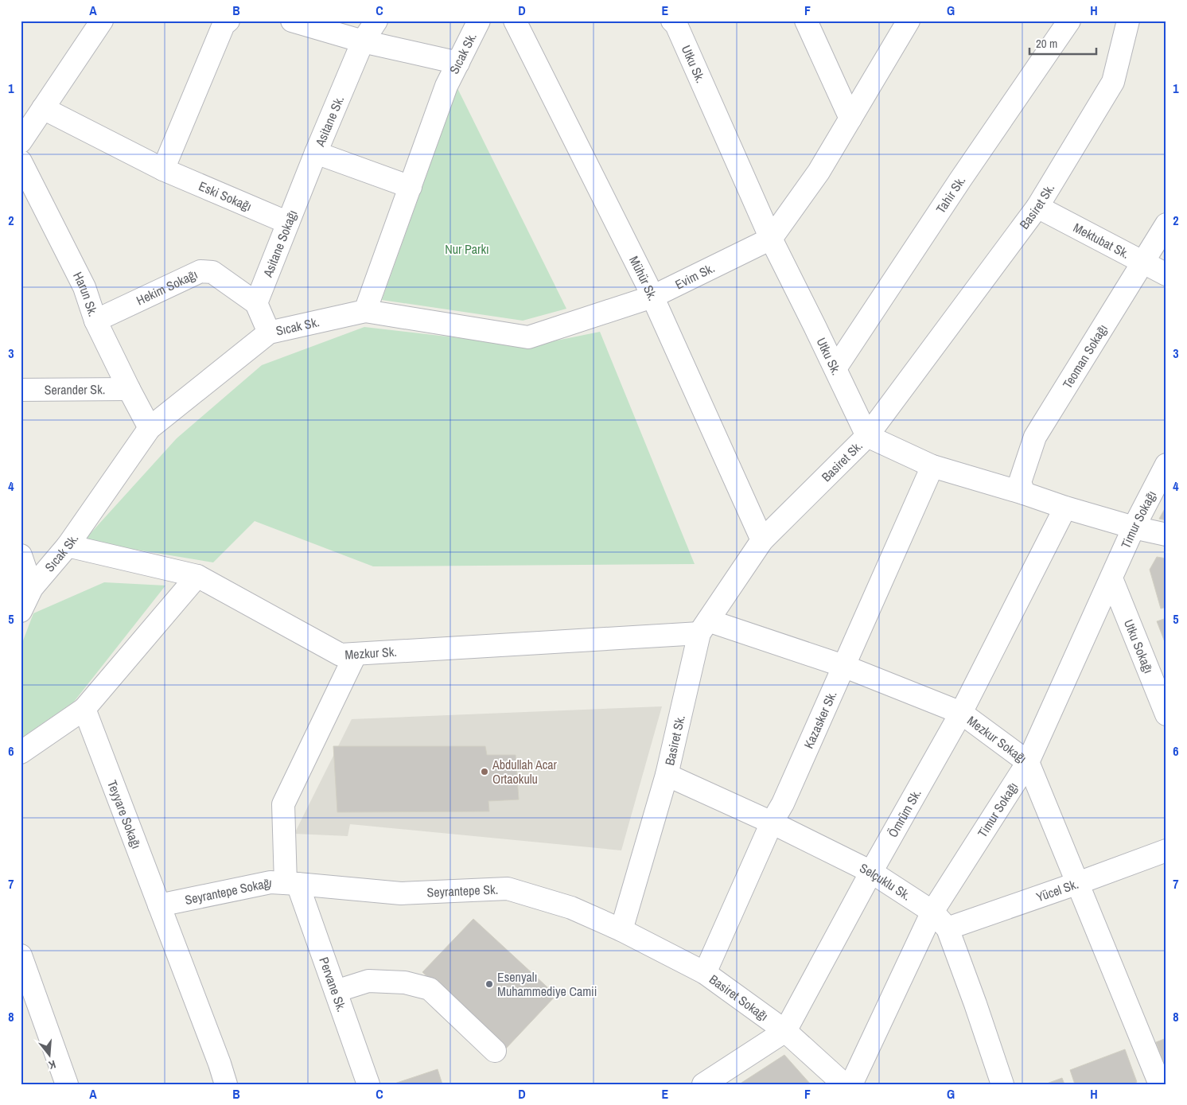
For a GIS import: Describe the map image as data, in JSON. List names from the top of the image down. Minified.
{"streets":{"street":["Sıcak Sk.","Utku Sk.","Asitane Sk.","Tahir Sk.","Eski Sokağı","Basiret Sk.","Mektubat Sk.","Asitane Sokağı","Evim Sk.","Mühür Sk.","Hekim Sokağı","Harun Sk.","Teoman Sokağı","Serander Sk.","Timur Sokağı","Utku Sokağı","Mezkur Sk.","Kazasker Sk.","Mezkur Sokağı","Ömrüm Sk.","Teyyare Sokağı","Selçuklu Sk.","Yücel Sk.","Seyrantepe Sk.","Seyrantepe Sokağı","Pervane Sk.","Basiret Sokağı"]},"crossings":[["Sıcak Sk.","Asitane Sk."],["Sıcak Sk.","Evim Sk."],["Sıcak Sk.","Harun Sk."],["Sıcak Sk.","Mezkur Sk."],["Utku Sk.","Tahir Sk."],["Utku Sk.","Basiret Sk."],["Utku Sk.","Evim Sk."],["Asitane Sk.","Asitane Sokağı"],["Eski Sokağı","Asitane Sokağı"],["Basiret Sk.","Mektubat Sk."],["Basiret Sk.","Mühür Sk."],["Basiret Sk.","Mezkur Sk."],["Basiret Sk.","Mezkur Sokağı"],["Basiret Sk.","Selçuklu Sk."],["Basiret Sk.","Seyrantepe Sk."],["Basiret Sk.","Basiret Sokağı"],["Mektubat Sk.","Teoman Sokağı"],["Asitane Sokağı","Hekim Sokağı"],["Evim Sk.","Mühür Sk."],["Hekim Sokağı","Harun Sk."],["Harun Sk.","Serander Sk."],["Timur Sokağı","Utku Sokağı"],["Timur Sokağı","Mezkur Sokağı"],["Timur Sokağı","Selçuklu Sk."],["Mezkur Sk.","Mezkur Sokağı"],["Mezkur Sk.","Pervane Sk."],["Kazasker Sk.","Mezkur Sokağı"],["Kazasker Sk.","Selçuklu Sk."],["Kazasker Sk.","Basiret Sokağı"],["Mezkur Sokağı","Ömrüm Sk."],["Mezkur Sokağı","Yücel Sk."],["Ömrüm Sk.","Selçuklu Sk."],["Ömrüm Sk.","Basiret Sokağı"],["Teyyare Sokağı","Seyrantepe Sokağı"],["Selçuklu Sk.","Yücel Sk."],["Seyrantepe Sk.","Seyrantepe Sokağı"],["Seyrantepe Sk.","Pervane Sk."],["Seyrantepe Sk.","Basiret Sokağı"],["Seyrantepe Sokağı","Pervane Sk."]],"parks":["Nur Parkı"],"places":["Abdullah Acar Ortaokulu","Esenyalı Muhammediye Camii"],"scale_bar":"20 m","north":"bottom","grid":{"columns":["A","B","C","D","E","F","G","H"],"rows":["1","2","3","4","5","6","7","8"]}}
